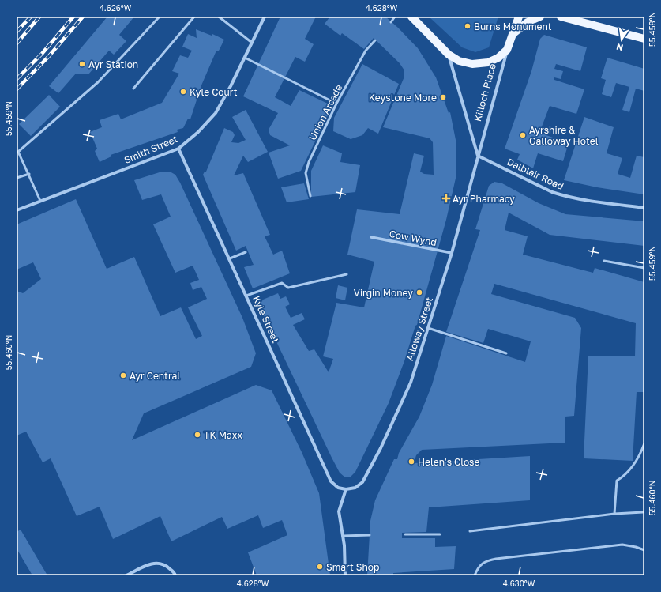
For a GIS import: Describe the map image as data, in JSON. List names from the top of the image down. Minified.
{"streets":{"main road":["Killoch Place"],"street":["Smith Street","Dalblair Road","Cow Wynd","Kyle Street","Alloway Street"],"lane":["Union Arcade"]},"crossings":[["Killoch Place","Dalblair Road"],["Killoch Place","Alloway Street"],["Smith Street","Kyle Street"],["Dalblair Road","Alloway Street"],["Cow Wynd","Alloway Street"],["Kyle Street","Alloway Street"]],"places":{"other":["Burns Monument","Ayr Station","Kyle Court","Keystone More","Ayrshire & Galloway Hotel","Virgin Money","Ayr Central","TK Maxx","Helen's Close","Smart Shop"],"health":["Ayr Pharmacy"]},"north":"bottom","coordinates":["4.626°W","4.628°W","55.458°N","55.459°N","55.460°N","4.630°W"]}
